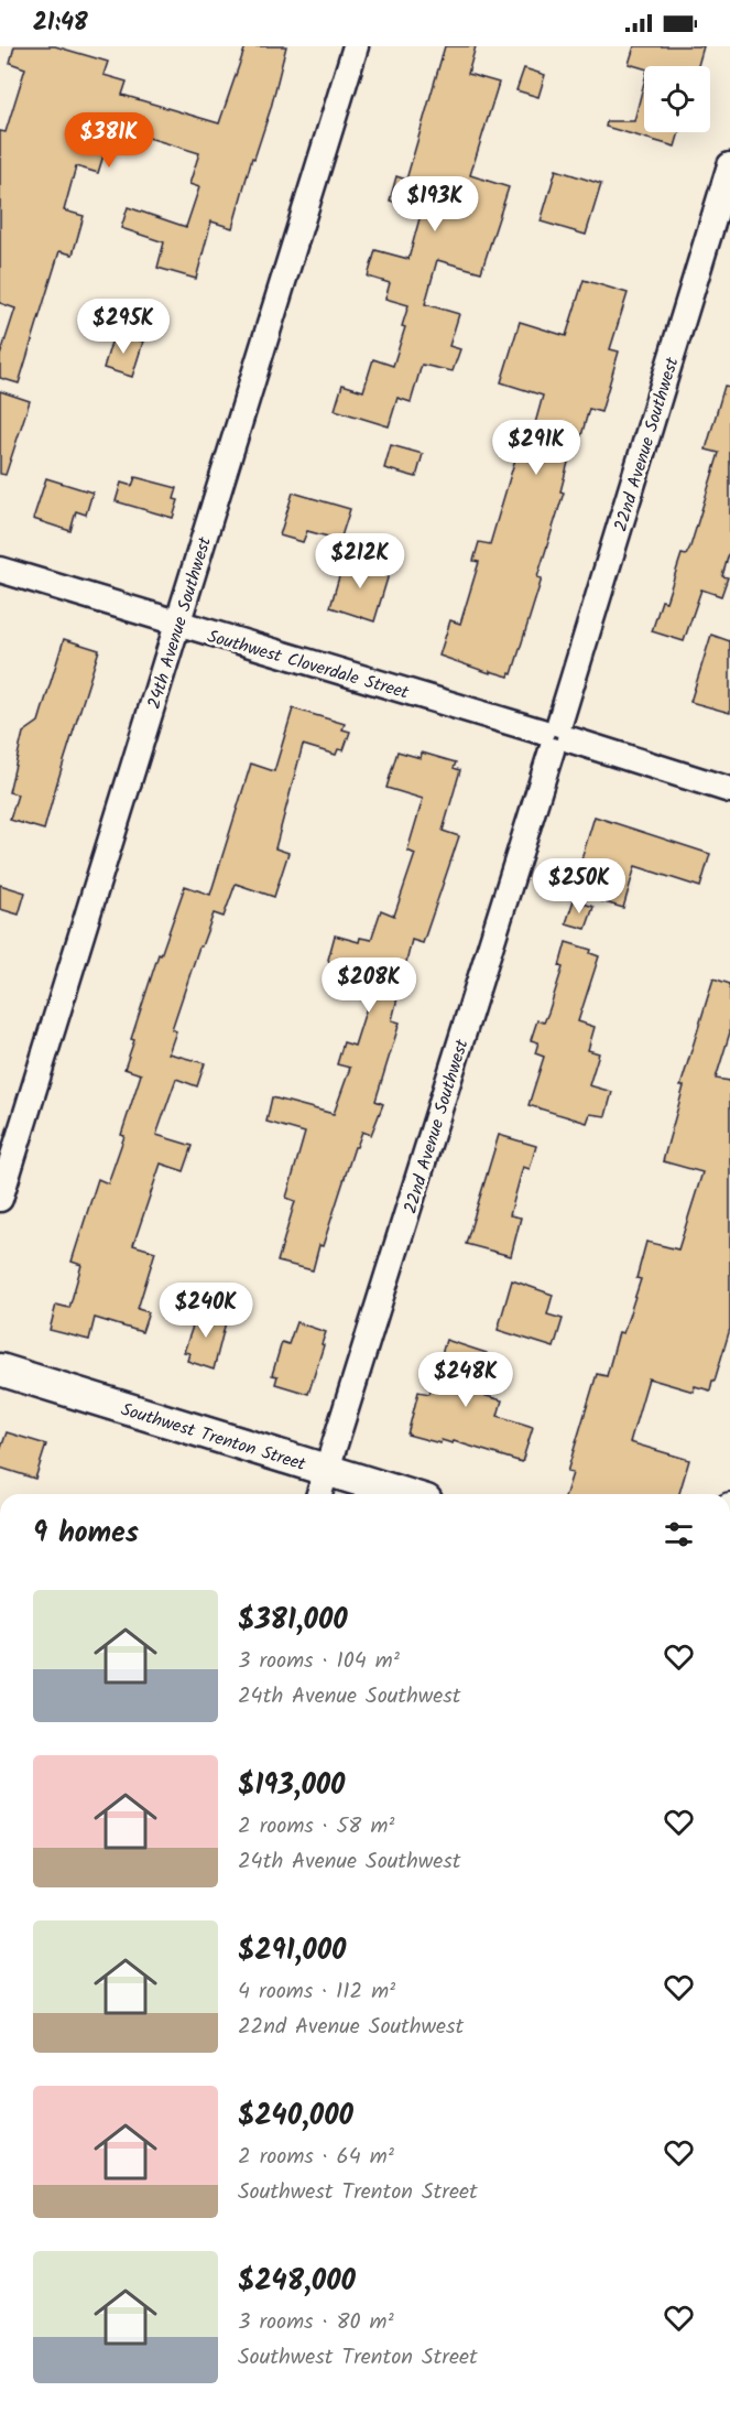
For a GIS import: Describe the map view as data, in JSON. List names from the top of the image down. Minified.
{"streets":{"street":["22nd Avenue Southwest","24th Avenue Southwest","Southwest Cloverdale Street","Southwest Trenton Street"]},"crossings":[["22nd Avenue Southwest","Southwest Cloverdale Street"],["22nd Avenue Southwest","Southwest Trenton Street"],["24th Avenue Southwest","Southwest Cloverdale Street"]],"page":{"status":"21:48","price":["$381K","$193K","$295K","$291K","$212K","$250K","$208K","$240K","$248K"],"heading":"9 homes","list":[{"name":"$381,000","note":"3 rooms · 104 m² · 24th Avenue Southwest"},{"name":"$193,000","note":"2 rooms · 58 m² · 24th Avenue Southwest"},{"name":"$291,000","note":"4 rooms · 112 m² · 22nd Avenue Southwest"},{"name":"$240,000","note":"2 rooms · 64 m² · Southwest Trenton Street"},{"name":"$248,000","note":"3 rooms · 80 m² · Southwest Trenton Street"}]}}
